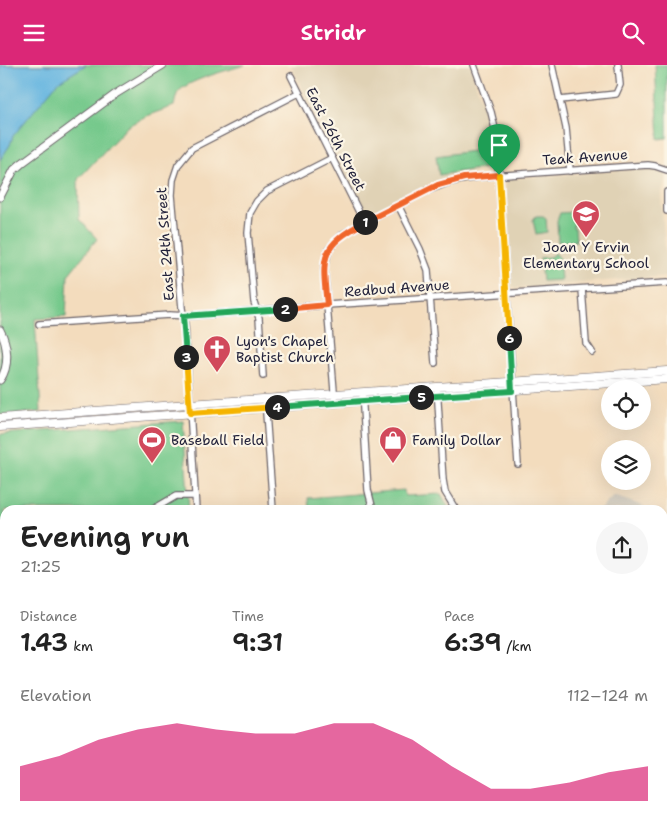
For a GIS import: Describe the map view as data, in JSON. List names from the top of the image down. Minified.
{"streets":{"street":["East 26th Street","Teak Avenue","East 24th Street","Redbud Avenue"]},"crossings":[["East 26th Street","Teak Avenue"],["East 26th Street","East 24th Street"],["East 24th Street","Redbud Avenue"]],"places":{"school or university":["Joan Y Ervin Elementary School"],"church":["Lyon's Chapel Baptist Church"],"sports":["Baseball Field"],"shop":["Family Dollar"]},"page":{"header":"Stridr","pins":["1","2","6","3","5","4"],"heading":["Evening run","21:25"],"stats":[["Distance","1.43 km"],["Time","9:31"],["Pace","6:39 /km"]],"chart":["Elevation","112–124 m"]}}
